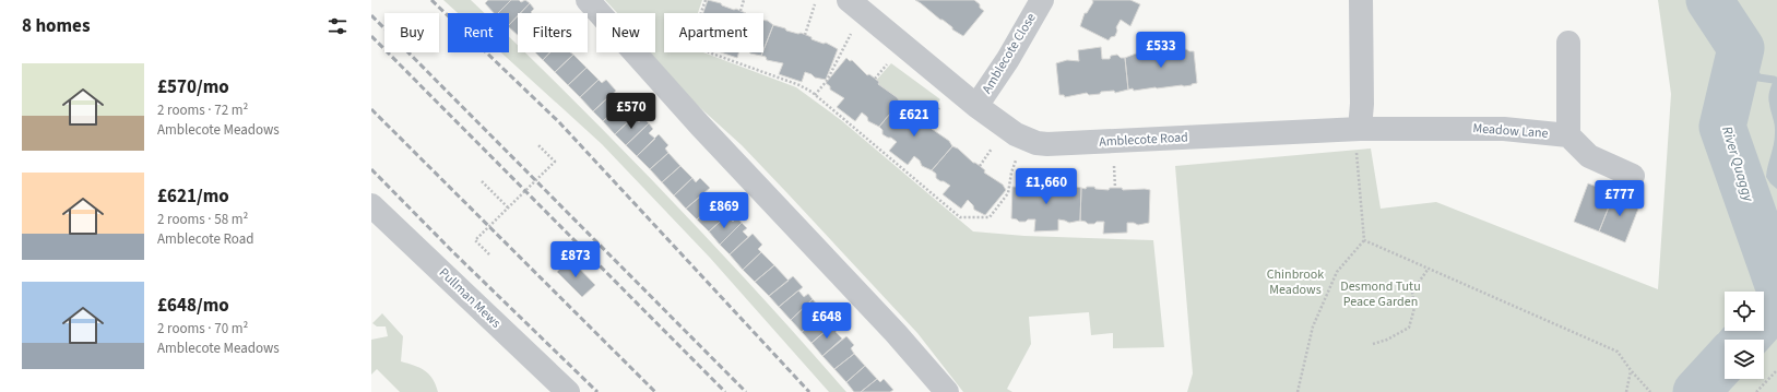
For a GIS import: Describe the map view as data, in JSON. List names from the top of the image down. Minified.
{"streets":{"street":["Amblecote Close","Meadow Lane","Amblecote Road","Pullman Mews"]},"crossings":[["Amblecote Close","Amblecote Road"],["Meadow Lane","Amblecote Road"]],"water":["River Quaggy"],"parks":["Chinbrook Meadows","Desmond Tutu Peace Garden"],"page":{"heading":"8 homes","chip":["Buy","Rent","Filters","New","Apartment"],"price":["£533","£570","£621","£1,660","£777","£869","£873","£648"],"list":[{"name":"£570/mo","note":"2 rooms · 72 m² · Amblecote Meadows"},{"name":"£621/mo","note":"2 rooms · 58 m² · Amblecote Road"},{"name":"£648/mo","note":"2 rooms · 70 m² · Amblecote Meadows"}]}}
